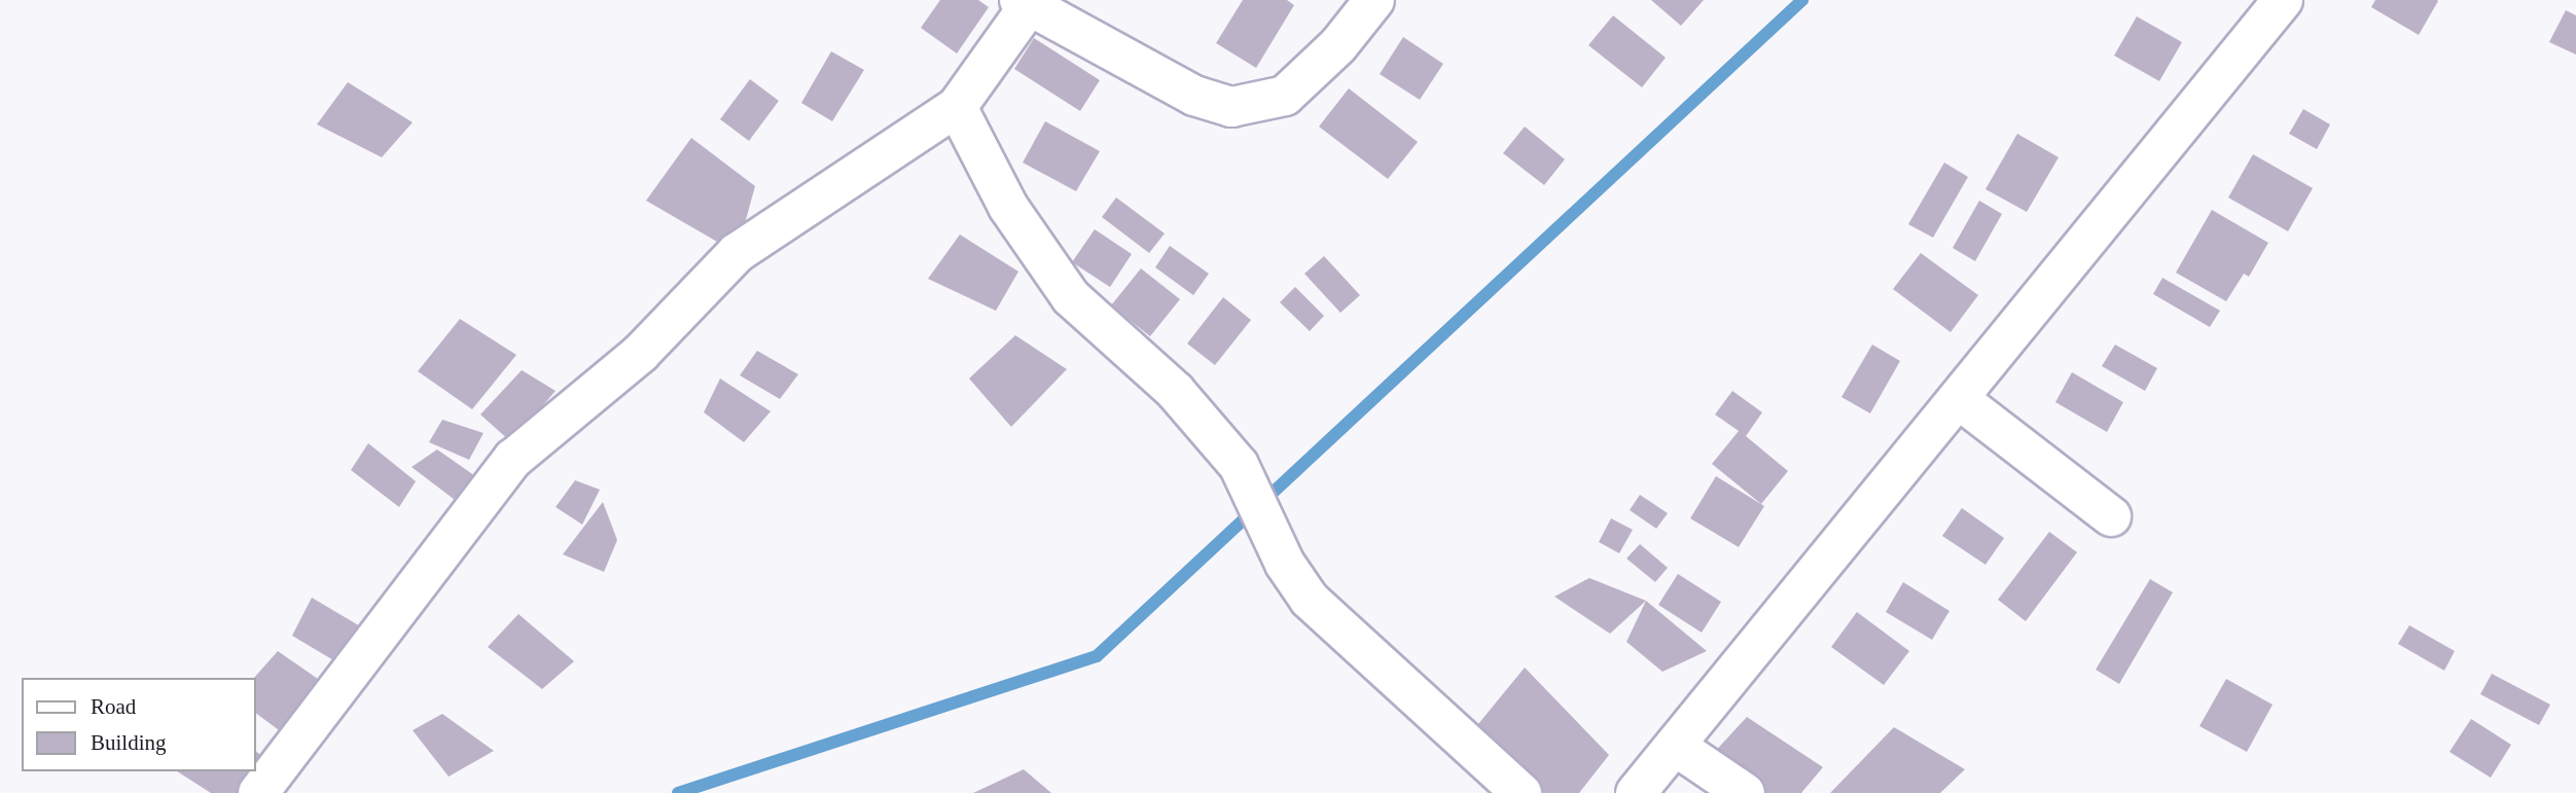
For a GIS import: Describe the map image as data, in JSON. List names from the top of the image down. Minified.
{"legend":["Road","Building"]}
